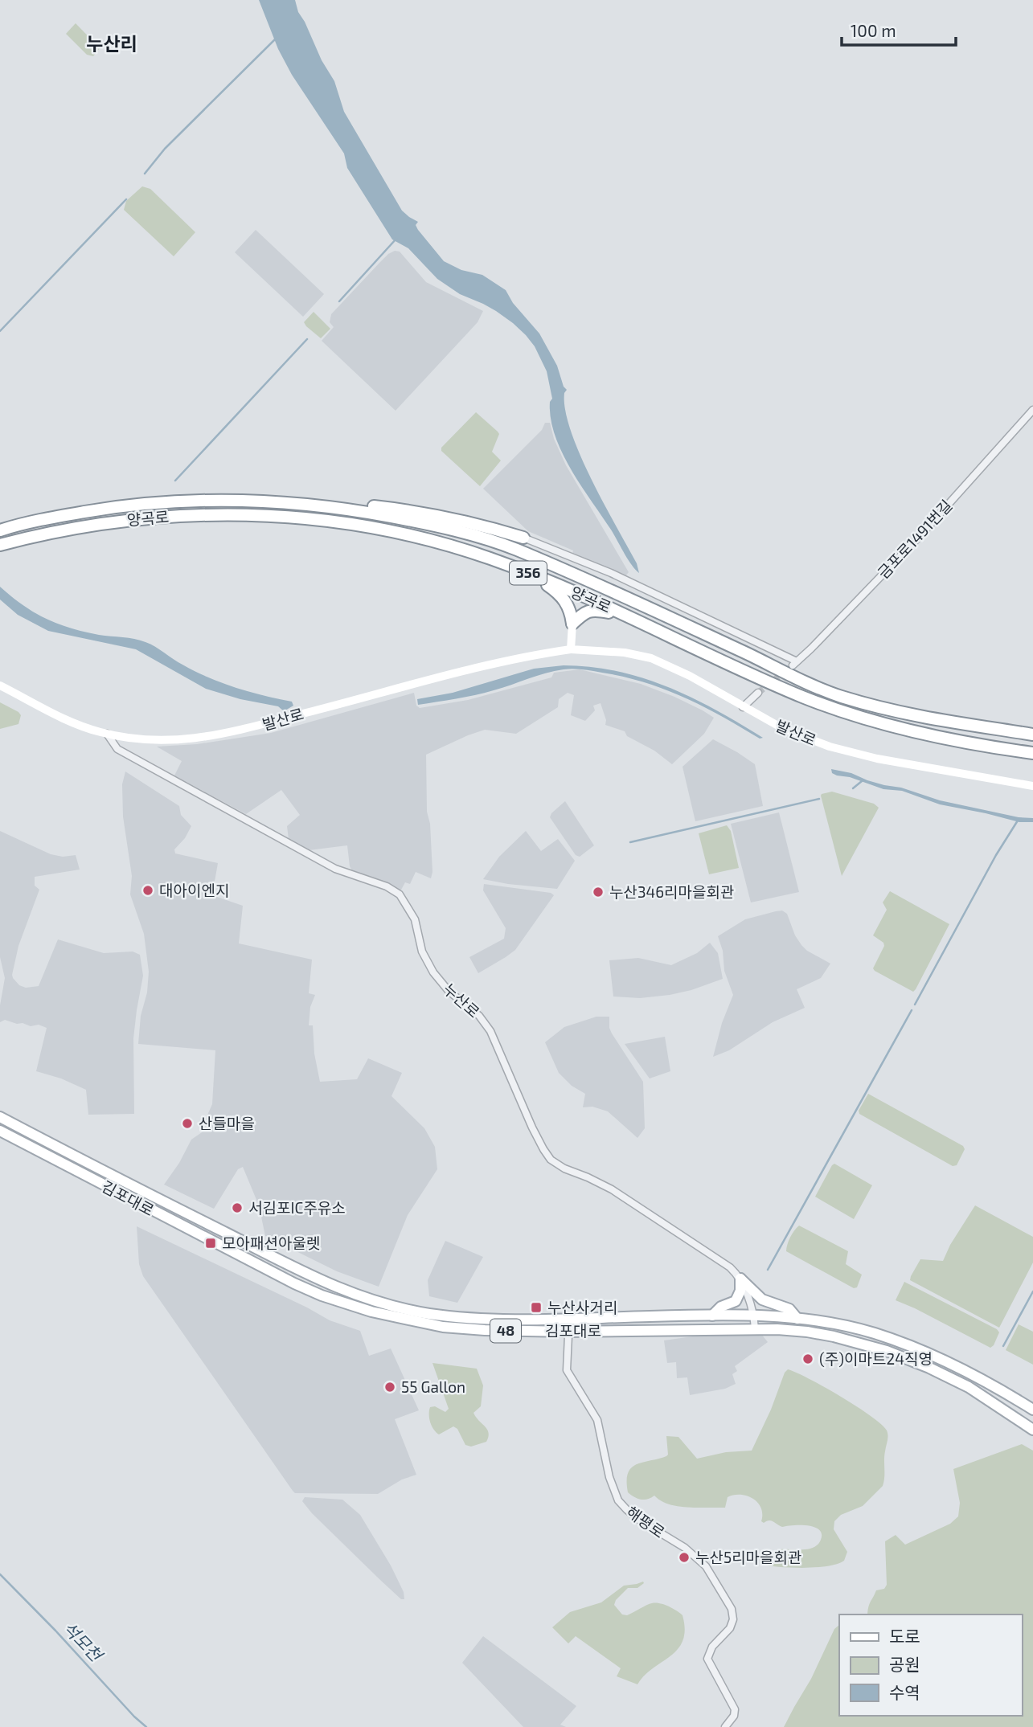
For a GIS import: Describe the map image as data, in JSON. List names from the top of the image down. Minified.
{"streets":{"highway":["양곡로","356"],"main road":["김포대로","48"],"street":["금포로1491번길","발산로","누산로","해평로"]},"crossings":[["발산로","누산로"],["누산로","김포대로"],["김포대로","해평로"]],"districts":["누산리"],"water":["석모천"],"places":{"other":["대아이엔지","누산346리마을회관","산들마을","서김포IC주유소","(주)이마트24직영","55 Gallon","누산5리마을회관"],"transit":["모아패션아울렛","누산사거리"]},"legend":["도로","공원","수역"],"scale_bar":"100 m"}
